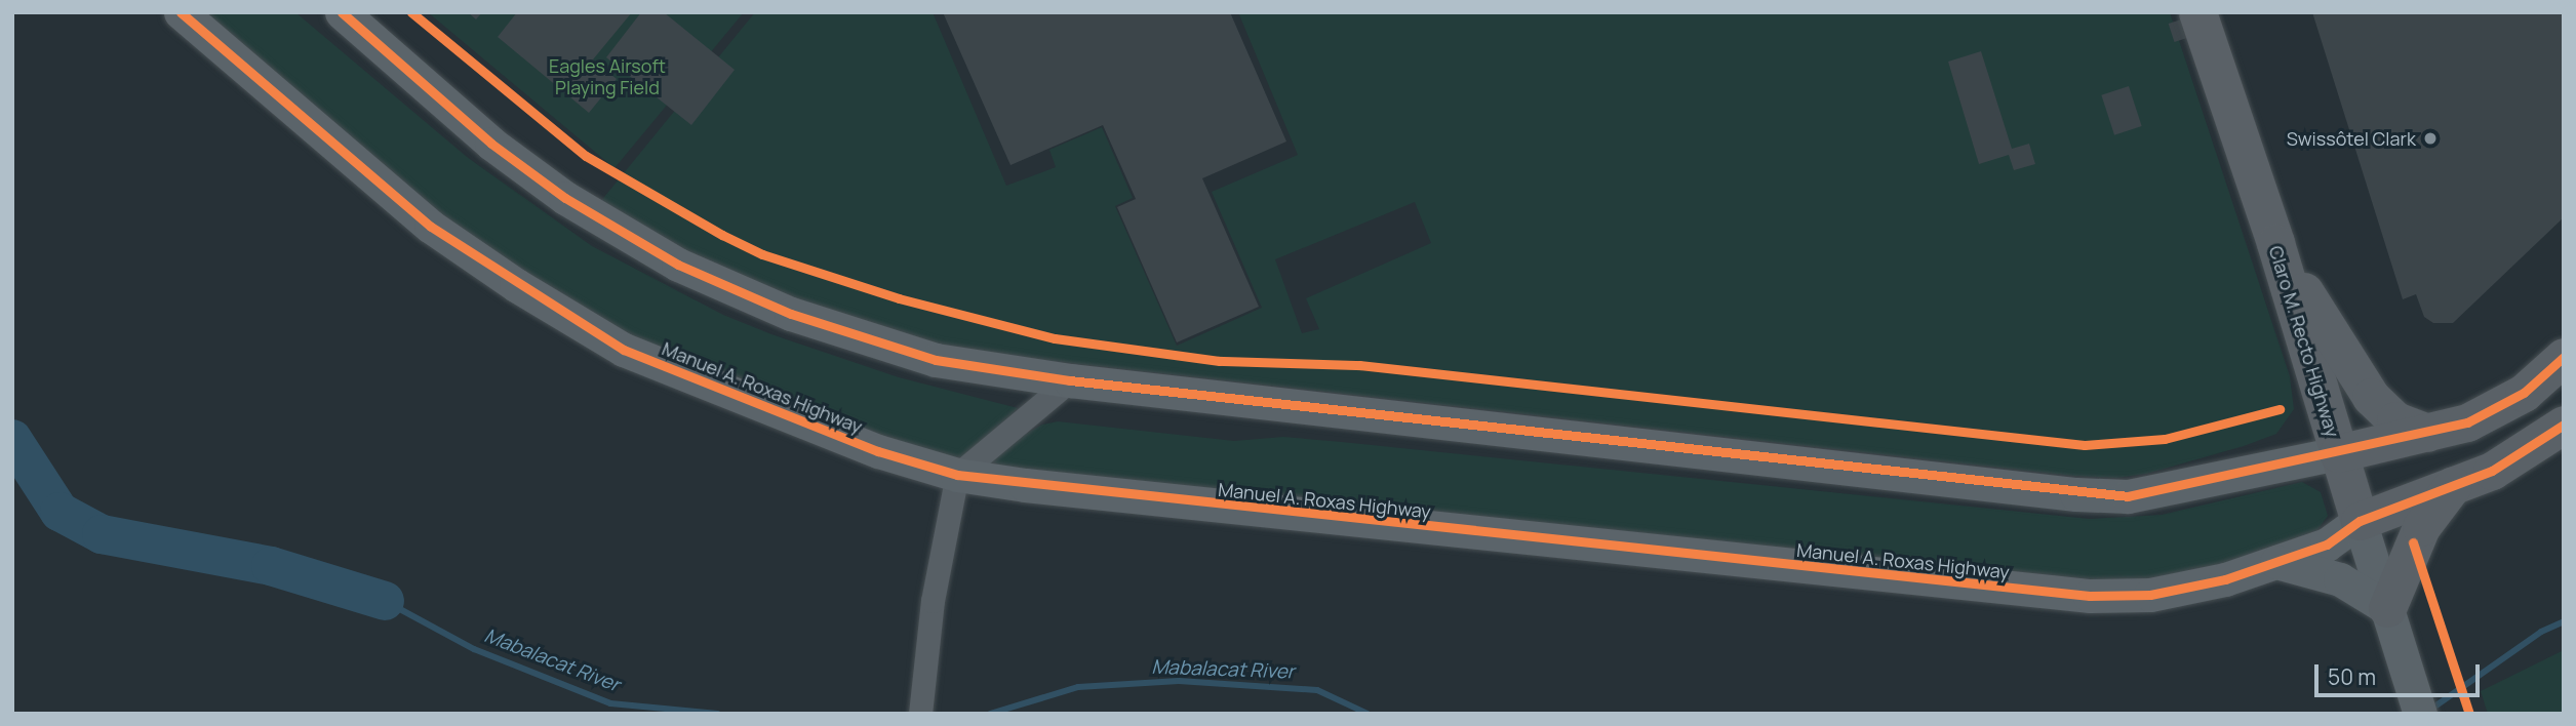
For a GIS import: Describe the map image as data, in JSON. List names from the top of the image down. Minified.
{"streets":{"main road":["Claro M. Recto Highway","Manuel A. Roxas Highway"]},"crossings":[["Claro M. Recto Highway","Manuel A. Roxas Highway"]],"water":["Mabalacat River"],"parks":["Eagles Airsoft Playing Field"],"places":["Swissôtel Clark"],"scale_bar":"50 m"}
